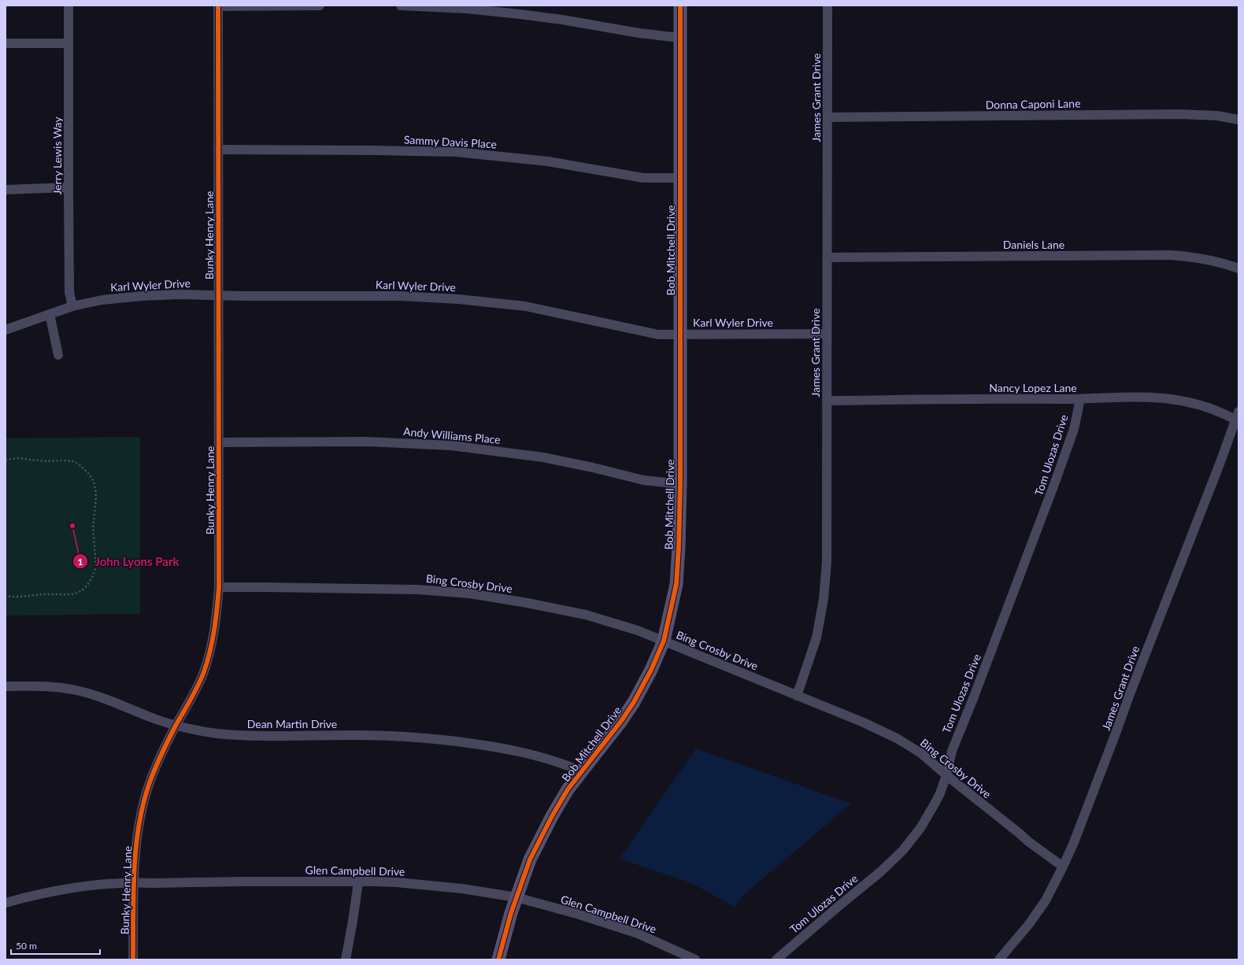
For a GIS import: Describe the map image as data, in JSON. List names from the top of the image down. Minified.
{"streets":{"street":["James Grant Drive","Donna Caponi Lane","Sammy Davis Place","Jerry Lewis Way","Bunky Henry Lane","Daniels Lane","Bob Mitchell Drive","Karl Wyler Drive","Nancy Lopez Lane","Andy Williams Place","Tom Ulozas Drive","Bing Crosby Drive","Dean Martin Drive","Glen Campbell Drive"]},"crossings":[["James Grant Drive","Donna Caponi Lane"],["James Grant Drive","Daniels Lane"],["James Grant Drive","Karl Wyler Drive"],["James Grant Drive","Nancy Lopez Lane"],["James Grant Drive","Bing Crosby Drive"],["Sammy Davis Place","Bunky Henry Lane"],["Sammy Davis Place","Bob Mitchell Drive"],["Jerry Lewis Way","Karl Wyler Drive"],["Bunky Henry Lane","Karl Wyler Drive"],["Bunky Henry Lane","Andy Williams Place"],["Bunky Henry Lane","Bing Crosby Drive"],["Bunky Henry Lane","Dean Martin Drive"],["Bunky Henry Lane","Glen Campbell Drive"],["Bob Mitchell Drive","Karl Wyler Drive"],["Bob Mitchell Drive","Andy Williams Place"],["Bob Mitchell Drive","Bing Crosby Drive"],["Bob Mitchell Drive","Dean Martin Drive"],["Bob Mitchell Drive","Glen Campbell Drive"],["Nancy Lopez Lane","Tom Ulozas Drive"],["Tom Ulozas Drive","Bing Crosby Drive"]],"places":["John Lyons Park"],"scale_bar":"50 m"}
